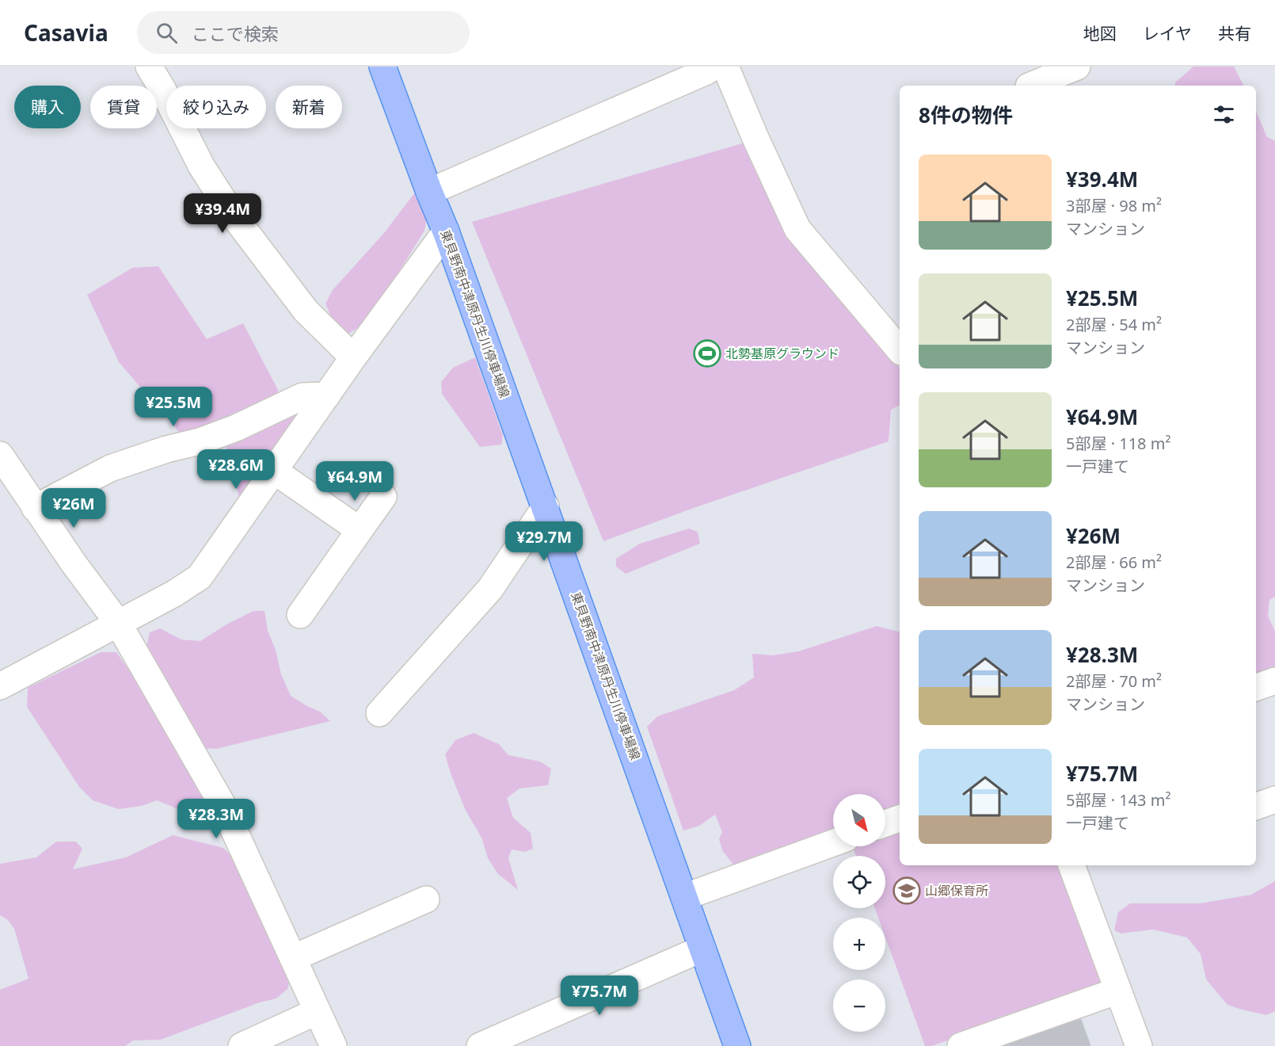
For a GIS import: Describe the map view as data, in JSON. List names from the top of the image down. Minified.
{"streets":{"main road":["東貝野南中津原丹生川停車場線"]},"places":{"sports":["北勢基原グラウンド"],"school or university":["山郷保育所"]},"north":"bottom right","page":{"header":"Casavia","search":"ここで検索","nav":["地図","レイヤ","共有"],"chip":["購入","賃貸","絞り込み","新着"],"heading":"8件の物件","list":[{"name":"¥39.4M","note":"3部屋 · 98 m² · マンション"},{"name":"¥25.5M","note":"2部屋 · 54 m² · マンション"},{"name":"¥64.9M","note":"5部屋 · 118 m² · 一戸建て"},{"name":"¥26M","note":"2部屋 · 66 m² · マンション"},{"name":"¥28.3M","note":"2部屋 · 70 m² · マンション"},{"name":"¥75.7M","note":"5部屋 · 143 m² · 一戸建て"}],"price":["¥39.4M","¥25.5M","¥28.6M","¥64.9M","¥26M","¥29.7M","¥28.3M","¥75.7M"],"map_buttons":["+","−"]}}
